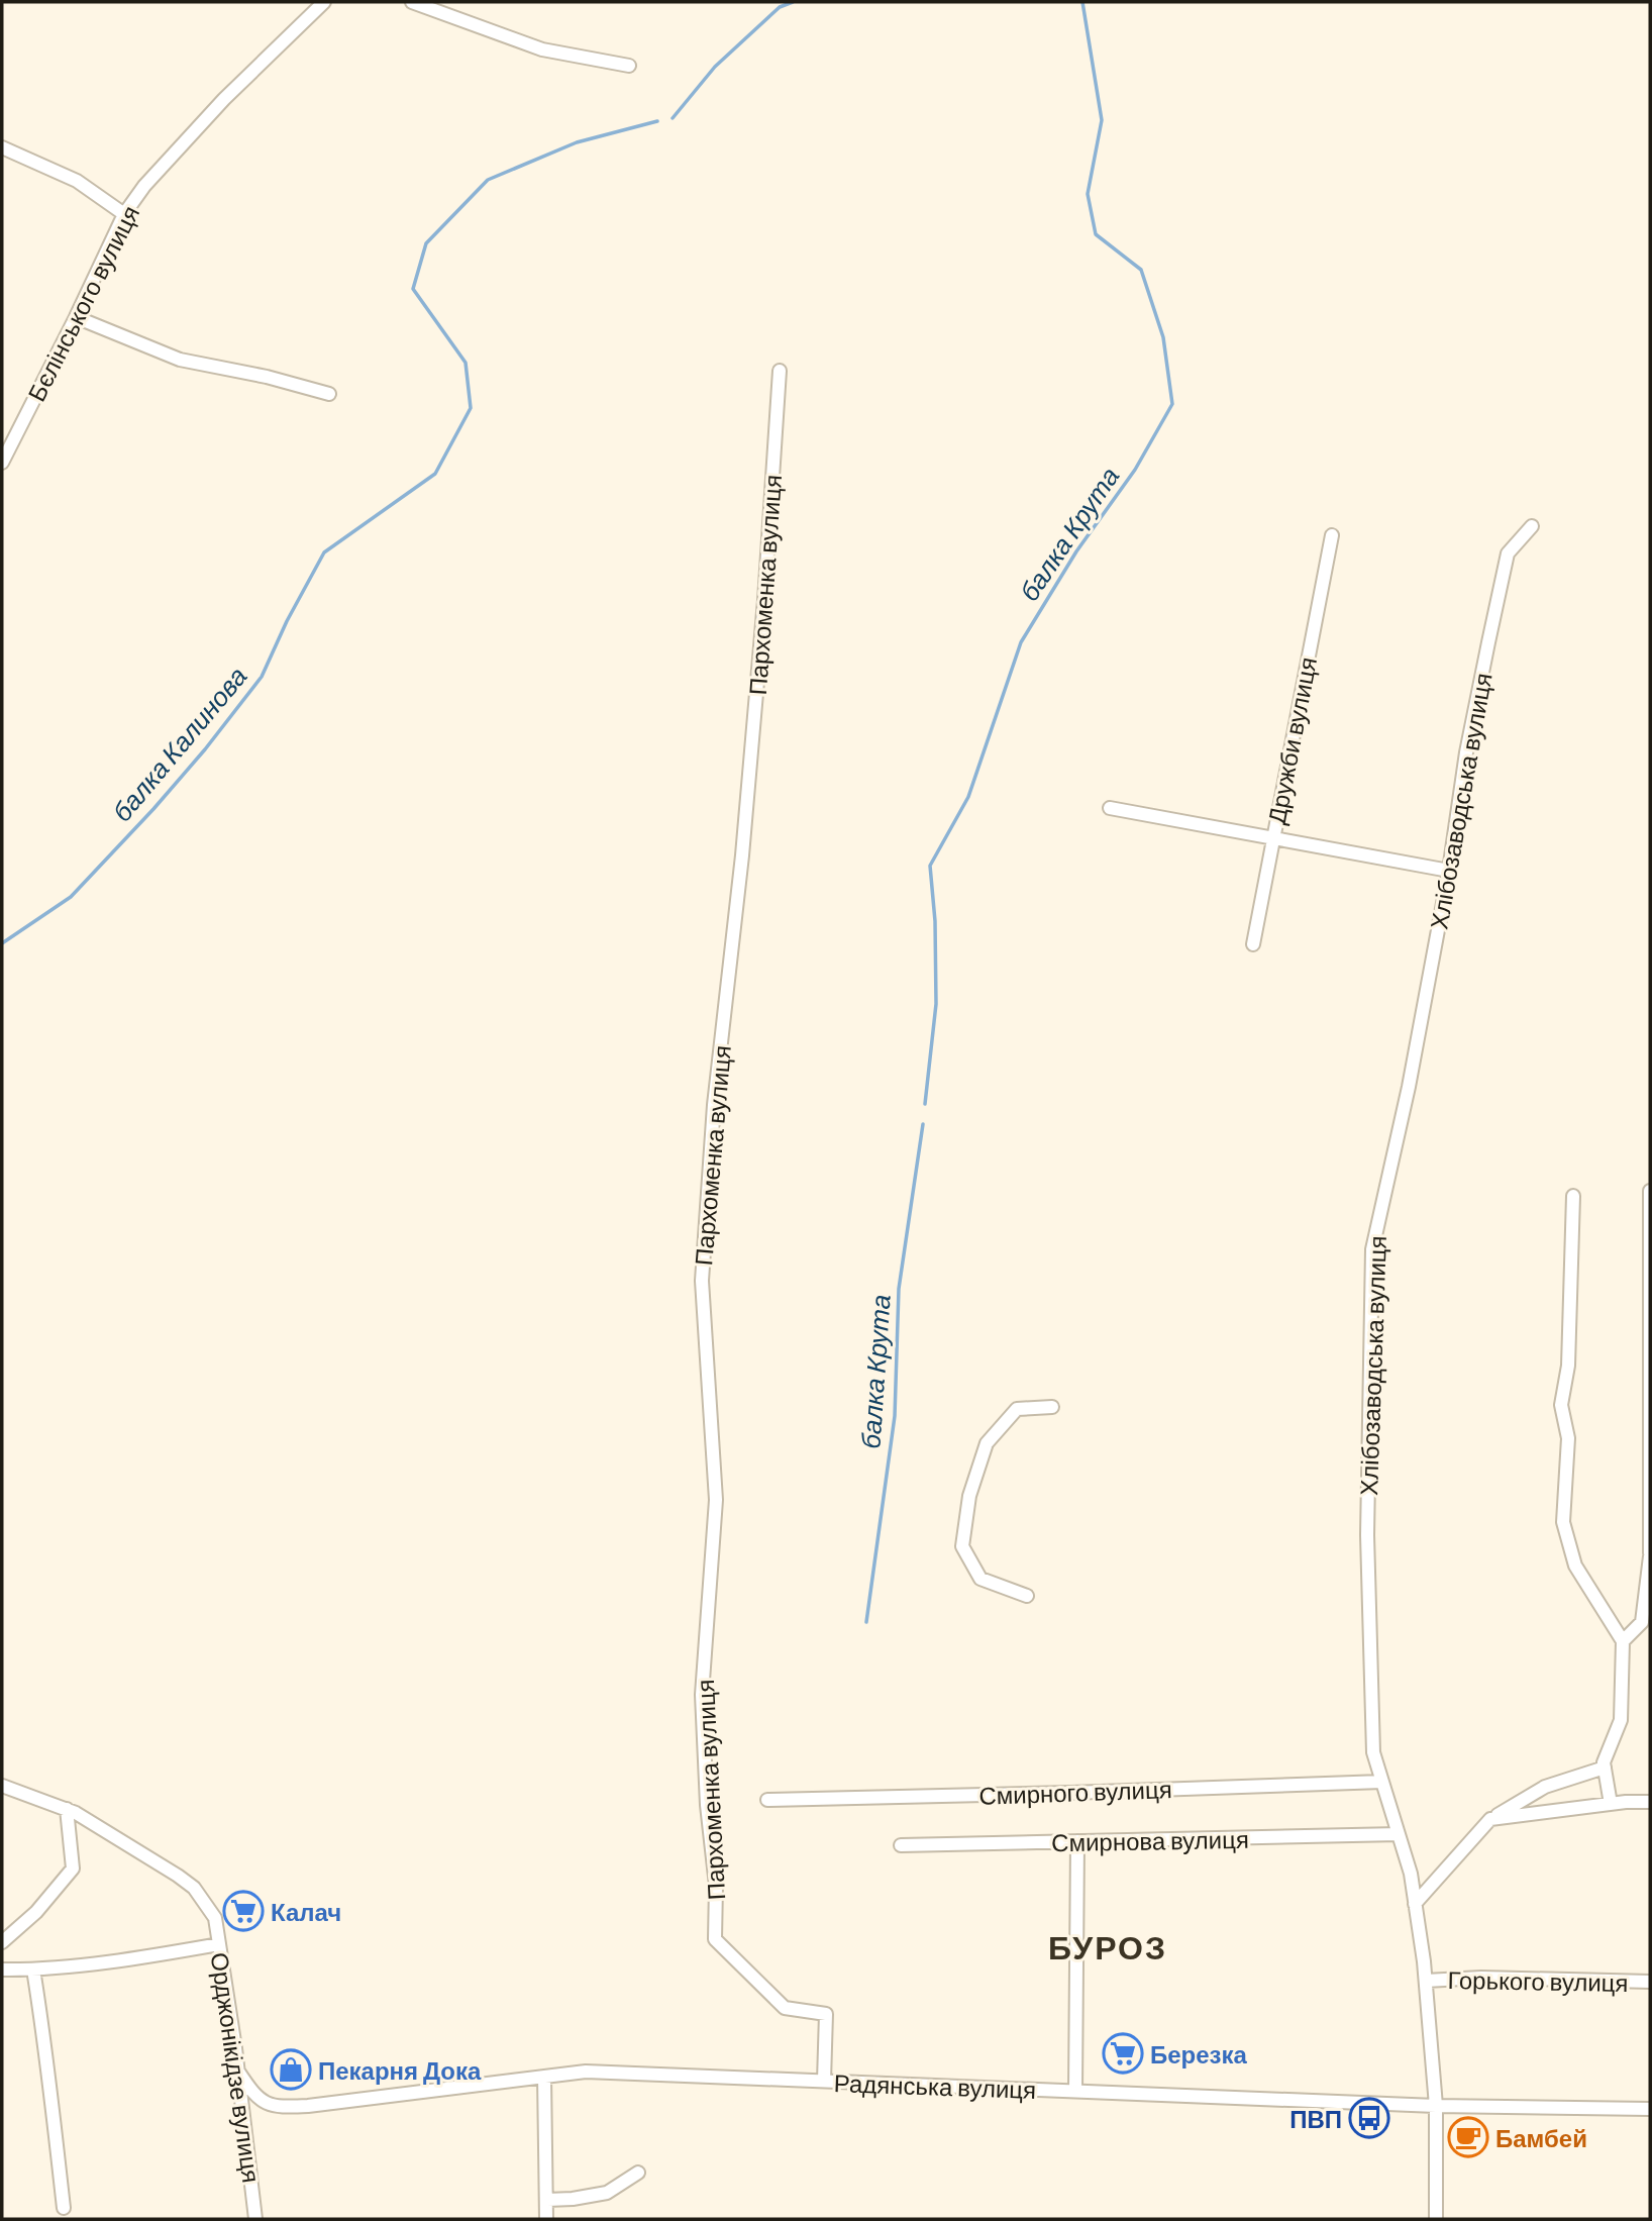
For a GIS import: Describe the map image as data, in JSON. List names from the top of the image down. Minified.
{"streets":{"street":["Бєлінського вулиця","Пархоменка вулиця","Дружби вулиця","Хлібозаводська вулиця","Смирного вулиця","Смирнова вулиця","Горького вулиця","Орджонікідзе вулиця","Радянська вулиця"]},"crossings":[["Пархоменка вулиця","Радянська вулиця"],["Хлібозаводська вулиця","Смирного вулиця"],["Хлібозаводська вулиця","Смирнова вулиця"],["Хлібозаводська вулиця","Горького вулиця"],["Хлібозаводська вулиця","Радянська вулиця"],["Орджонікідзе вулиця","Радянська вулиця"]],"districts":["БУРОЗ"],"water":["балка Крута","балка Калинова"],"places":{"supermarket":["Калач","Березка"],"shop":["Пекарня Дока"],"bus stop":["ПВП"],"cafe":["Бамбей"]}}
